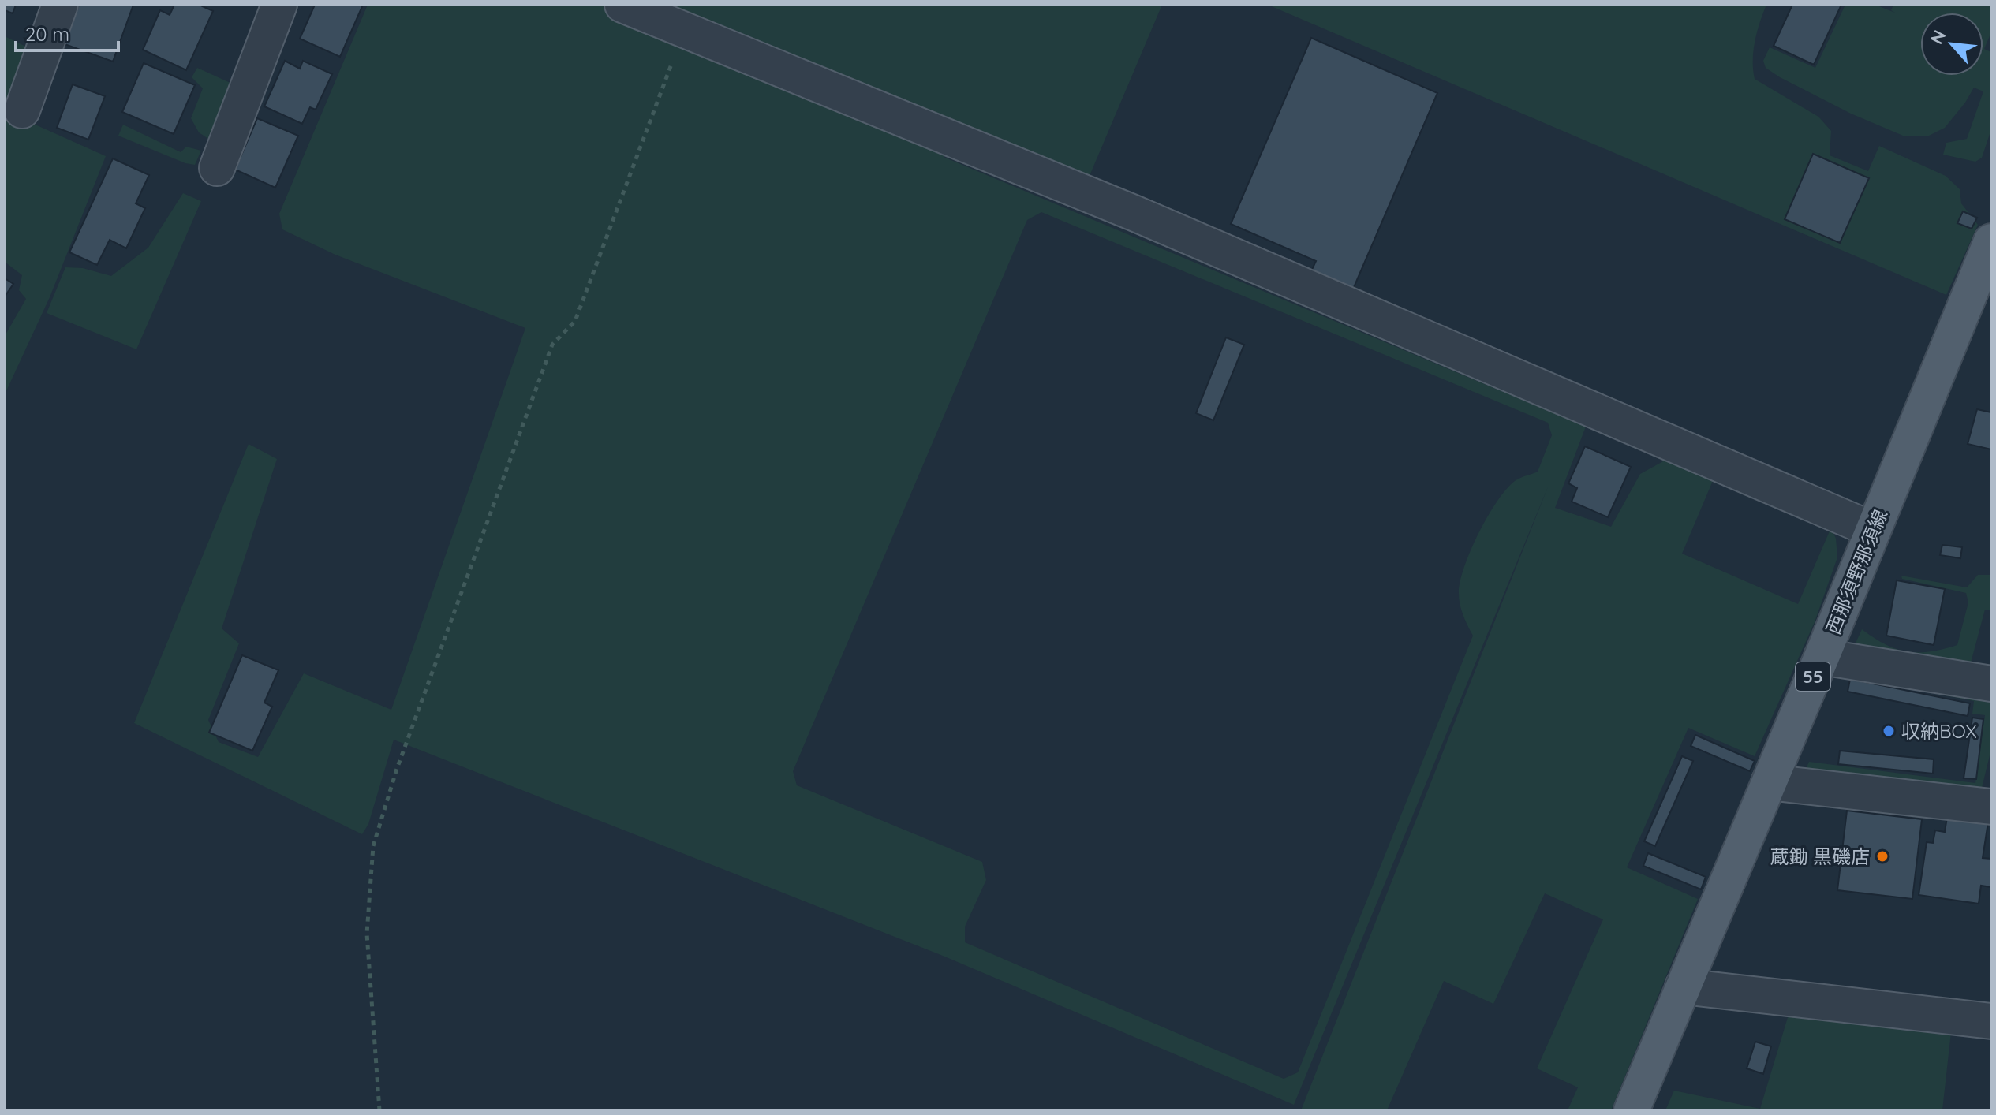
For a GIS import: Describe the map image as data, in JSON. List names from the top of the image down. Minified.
{"streets":{"main road":["西那須野那須線","55"]},"places":["収納BOX","蔵鋤 黒磯店"],"scale_bar":"20 m","north":"top left"}
